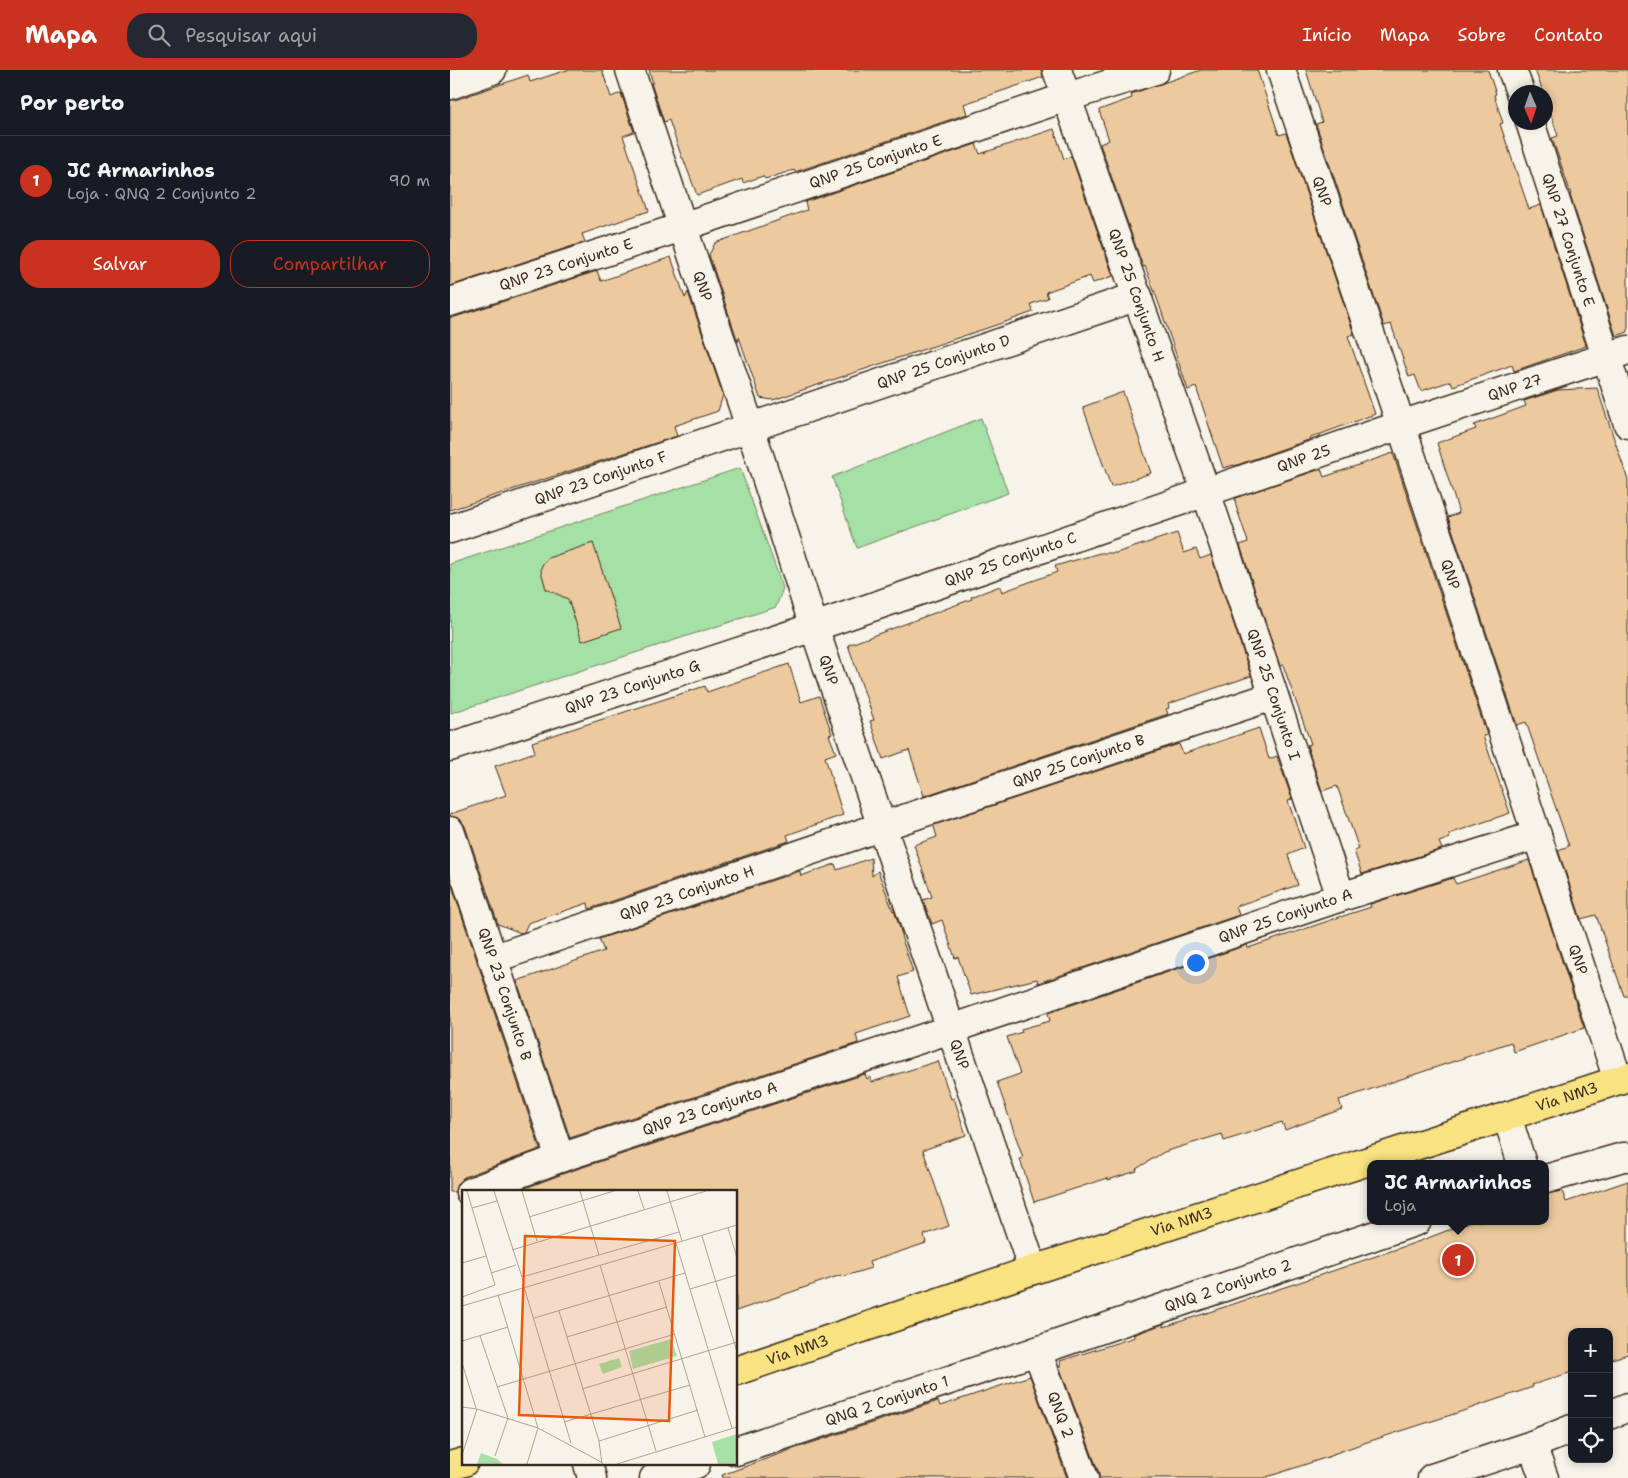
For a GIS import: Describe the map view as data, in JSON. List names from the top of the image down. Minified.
{"streets":{"main road":["Via NM3"],"street":["QNP 25 Conjunto E","QNP","QNP 27 Conjunto E","QNP 23 Conjunto E","QNP 25 Conjunto H","QNP 25 Conjunto D","QNP 27","QNP 25","QNP 23 Conjunto F","QNP 25 Conjunto C","QNP 23 Conjunto G","QNP 25 Conjunto I","QNP 25 Conjunto B","QNP 23 Conjunto H","QNP 25 Conjunto A","QNP 23 Conjunto B","QNP 23 Conjunto A","QNQ 2 Conjunto 2","QNQ 2 Conjunto 1","QNQ 2"]},"crossings":[["QNP 25 Conjunto E","QNP"],["QNP 25 Conjunto E","QNP 23 Conjunto E"],["QNP 25 Conjunto E","QNP 25 Conjunto H"],["QNP","QNP 23 Conjunto E"],["QNP","QNP 25 Conjunto D"],["QNP","QNP 27"],["QNP","QNP 25"],["QNP","QNP 23 Conjunto F"],["QNP","QNP 25 Conjunto C"],["QNP","QNP 23 Conjunto G"],["QNP","QNP 25 Conjunto B"],["QNP","QNP 23 Conjunto H"],["QNP","QNP 25 Conjunto A"],["QNP","Via NM3"],["QNP","QNP 23 Conjunto A"],["QNP 27 Conjunto E","QNP 27"],["QNP 25 Conjunto H","QNP 25 Conjunto D"],["QNP 25 Conjunto H","QNP 25"],["QNP 25 Conjunto H","QNP 25 Conjunto C"],["QNP 25 Conjunto H","QNP 25 Conjunto I"],["QNP 25 Conjunto D","QNP 23 Conjunto F"],["QNP 27","QNP 25"],["QNP 25","QNP 25 Conjunto C"],["QNP 25","QNP 25 Conjunto I"],["QNP 25 Conjunto C","QNP 23 Conjunto G"],["QNP 25 Conjunto C","QNP 25 Conjunto I"],["QNP 25 Conjunto I","QNP 25 Conjunto B"],["QNP 25 Conjunto I","QNP 25 Conjunto A"],["QNP 25 Conjunto B","QNP 23 Conjunto H"],["QNP 23 Conjunto H","QNP 23 Conjunto B"],["QNP 25 Conjunto A","QNP 23 Conjunto A"],["QNP 23 Conjunto B","QNP 23 Conjunto A"],["QNQ 2 Conjunto 2","QNQ 2 Conjunto 1"],["QNQ 2 Conjunto 2","QNQ 2"],["QNQ 2 Conjunto 1","QNQ 2"]],"north":"bottom","page":{"header":"Mapa","search":"Pesquisar aqui","nav":["Início","Mapa","Sobre","Contato"],"heading":"Por perto","list":[{"mark":"1","name":"JC Armarinhos","note":"Loja · QNQ 2 Conjunto 2","value":"90 m"}],"buttons":["Salvar","Compartilhar"],"popup":["JC Armarinhos","Loja"],"pins":"1","map_buttons":["+","−"]}}
